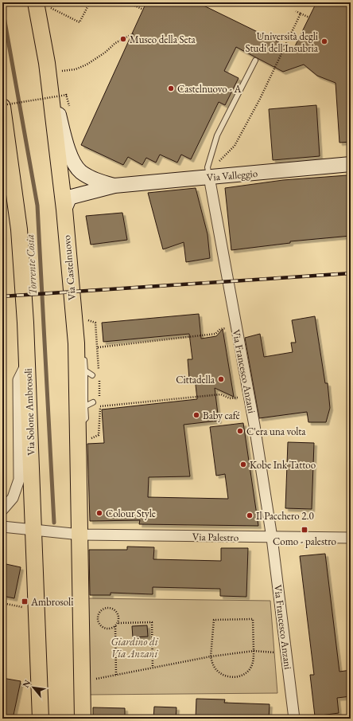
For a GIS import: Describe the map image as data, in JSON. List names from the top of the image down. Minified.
{"streets":{"main road":["Via Castelnuovo","Via Solone Ambrosoli"],"street":["Via Valleggio","Via Francesco Anzani","Via Palestro"]},"crossings":[["Via Valleggio","Via Castelnuovo"],["Via Valleggio","Via Francesco Anzani"],["Via Castelnuovo","Via Palestro"],["Via Francesco Anzani","Via Palestro"],["Via Solone Ambrosoli","Via Palestro"]],"water":["Torrente Cosia"],"parks":["Giardino di Via Anzani"],"places":{"other":["Museo della Seta","Università degli Studi dell'Insubria","Castelnuovo - A","Cittadella","Baby café","C'era una volta","Kobe Ink Tattoo","Colour Style","Il Pacchero 2.0"],"transit":["Como - palestro","Ambrosoli"]},"north":"top left"}
